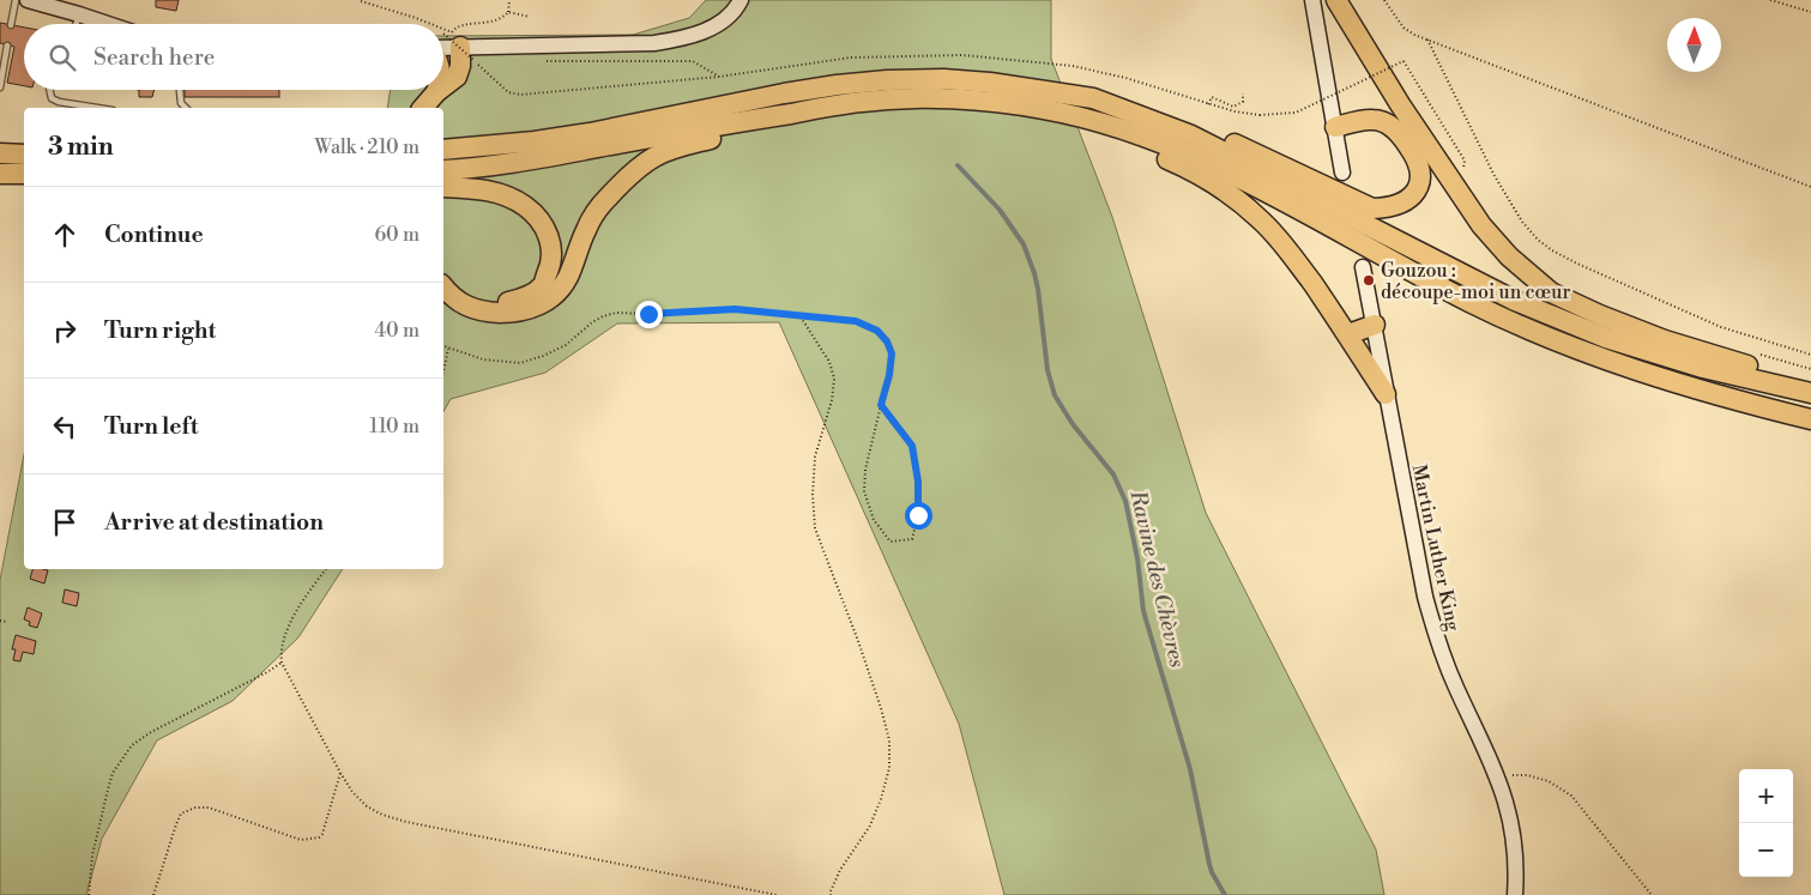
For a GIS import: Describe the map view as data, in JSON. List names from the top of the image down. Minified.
{"streets":{"street":["Martin Luther King"]},"water":["Ravine des Chèvres"],"places":["Gouzou : découpe-moi un cœur"],"north":"top","page":{"search":"Search here","heading":["3 min","Walk · 210 m"],"list":[["Continue","60 m"],["Turn right","40 m"],["Turn left","110 m"],"Arrive at destination"],"map_buttons":["+","−"]}}
